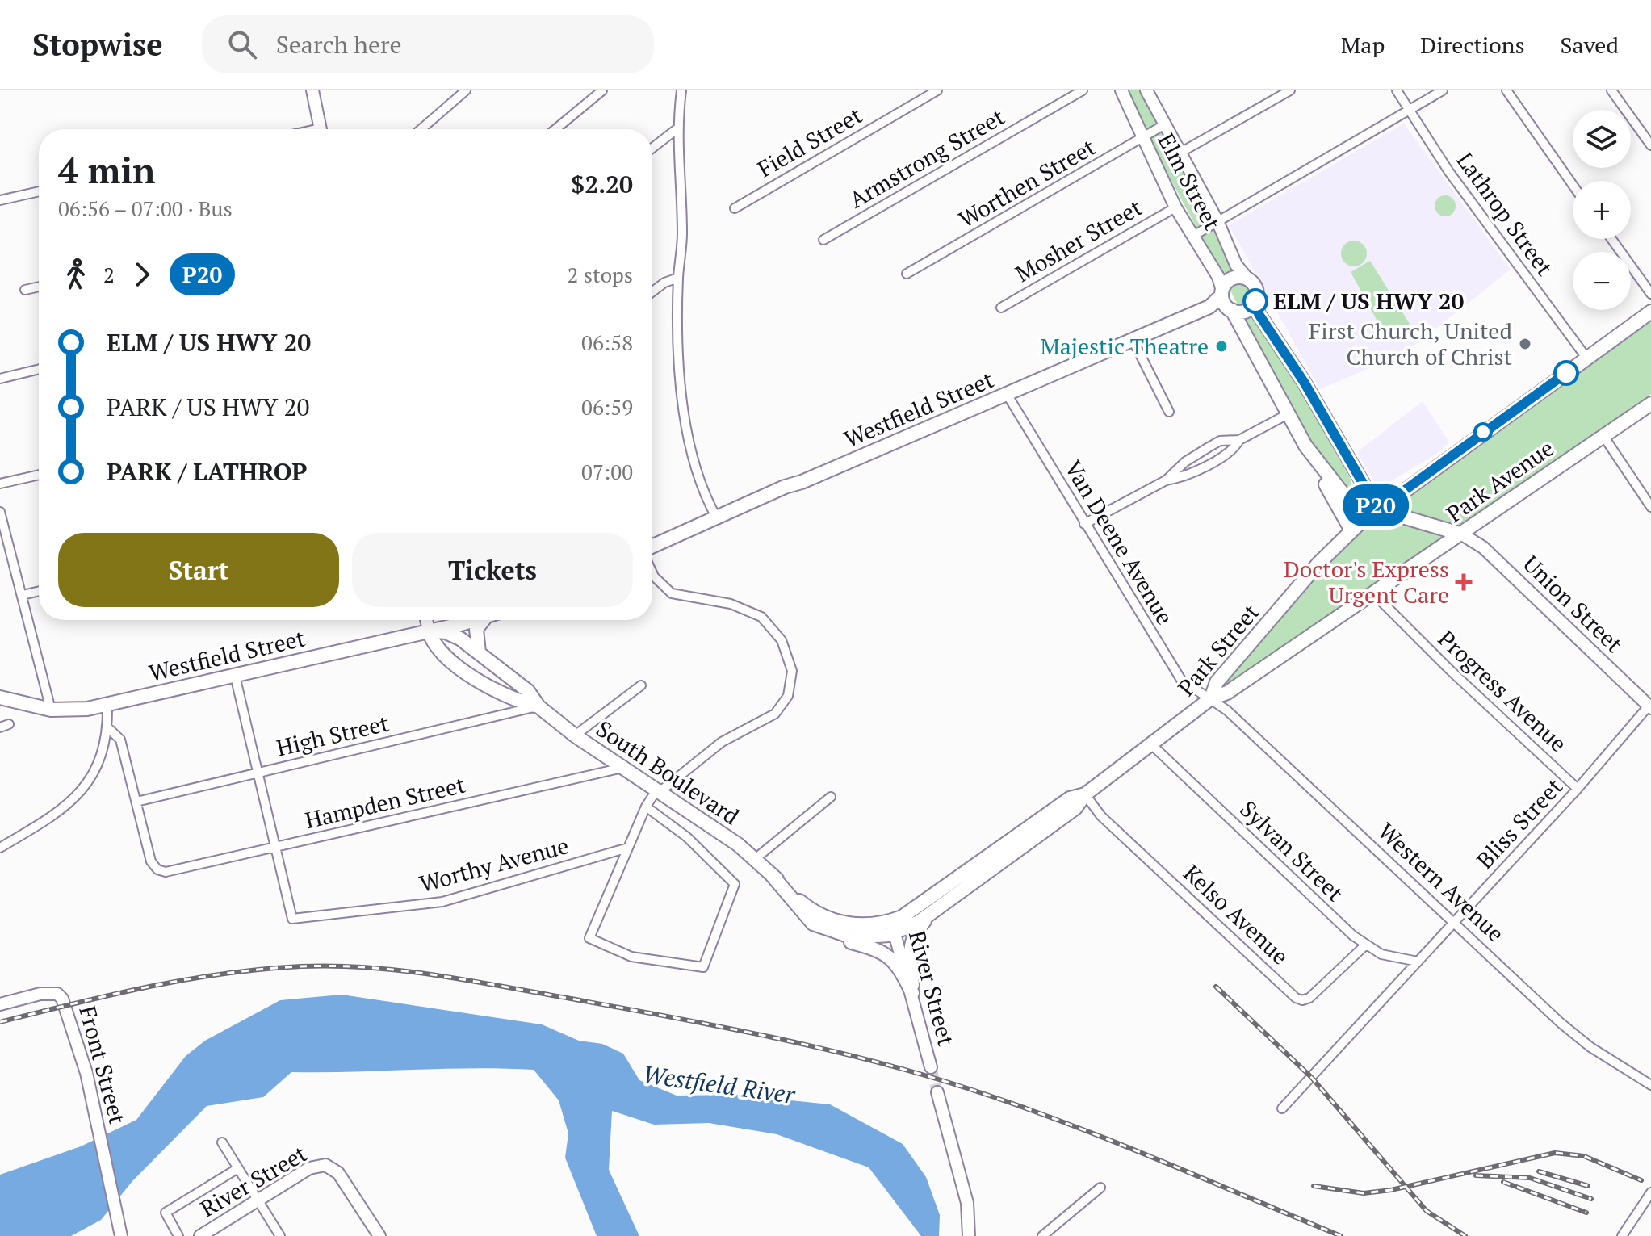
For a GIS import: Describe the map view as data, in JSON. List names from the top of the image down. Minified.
{"streets":{"main road":["Elm Street","Westfield Street","Park Avenue","Union Street","Park Street","South Boulevard","River Street","Front Street"],"street":["Field Street","Armstrong Street","Worthen Street","Lathrop Street","Mosher Street","Van Deene Avenue","Progress Avenue","High Street","Hampden Street","Bliss Street","Sylvan Street","Worthy Avenue","Western Avenue","Kelso Avenue"]},"crossings":[["Elm Street","Worthen Street"],["Elm Street","Mosher Street"],["Elm Street","Westfield Street"],["Lathrop Street","Park Street"],["Westfield Street","Van Deene Avenue"],["Westfield Street","South Boulevard"],["Park Avenue","Van Deene Avenue"],["Park Avenue","Union Street"],["Park Avenue","Park Street"],["Park Avenue","Progress Avenue"],["Park Avenue","Western Avenue"],["Van Deene Avenue","Park Street"],["Van Deene Avenue","Western Avenue"],["Union Street","Bliss Street"],["Park Street","South Boulevard"],["Park Street","Sylvan Street"],["Park Street","Western Avenue"],["Park Street","Kelso Avenue"],["Park Street","River Street"],["Progress Avenue","Bliss Street"],["High Street","South Boulevard"],["High Street","Hampden Street"],["South Boulevard","Hampden Street"],["South Boulevard","River Street"],["Hampden Street","Worthy Avenue"],["Bliss Street","Sylvan Street"],["Bliss Street","Western Avenue"],["Sylvan Street","Kelso Avenue"]],"water":["Westfield River"],"places":{"other":["ELM / US HWY 20","First Church, United Church of Christ","Majestic Theatre"],"health":["Doctor's Express Urgent Care"]},"lines":["bus line P20"],"page":{"header":"Stopwise","search":"Search here","nav":["Map","Directions","Saved"],"on_map":"P20","map_buttons":["+","−"],"heading":["4 min","06:56 – 07:00 · Bus","$2.20"],"legs":["2","P20","2 stops"],"list":[{"name":"ELM / US HWY 20","value":"06:58"},{"name":"PARK / US HWY 20","value":"06:59"},{"name":"PARK / LATHROP","value":"07:00"}],"buttons":["Start","Tickets"]}}
